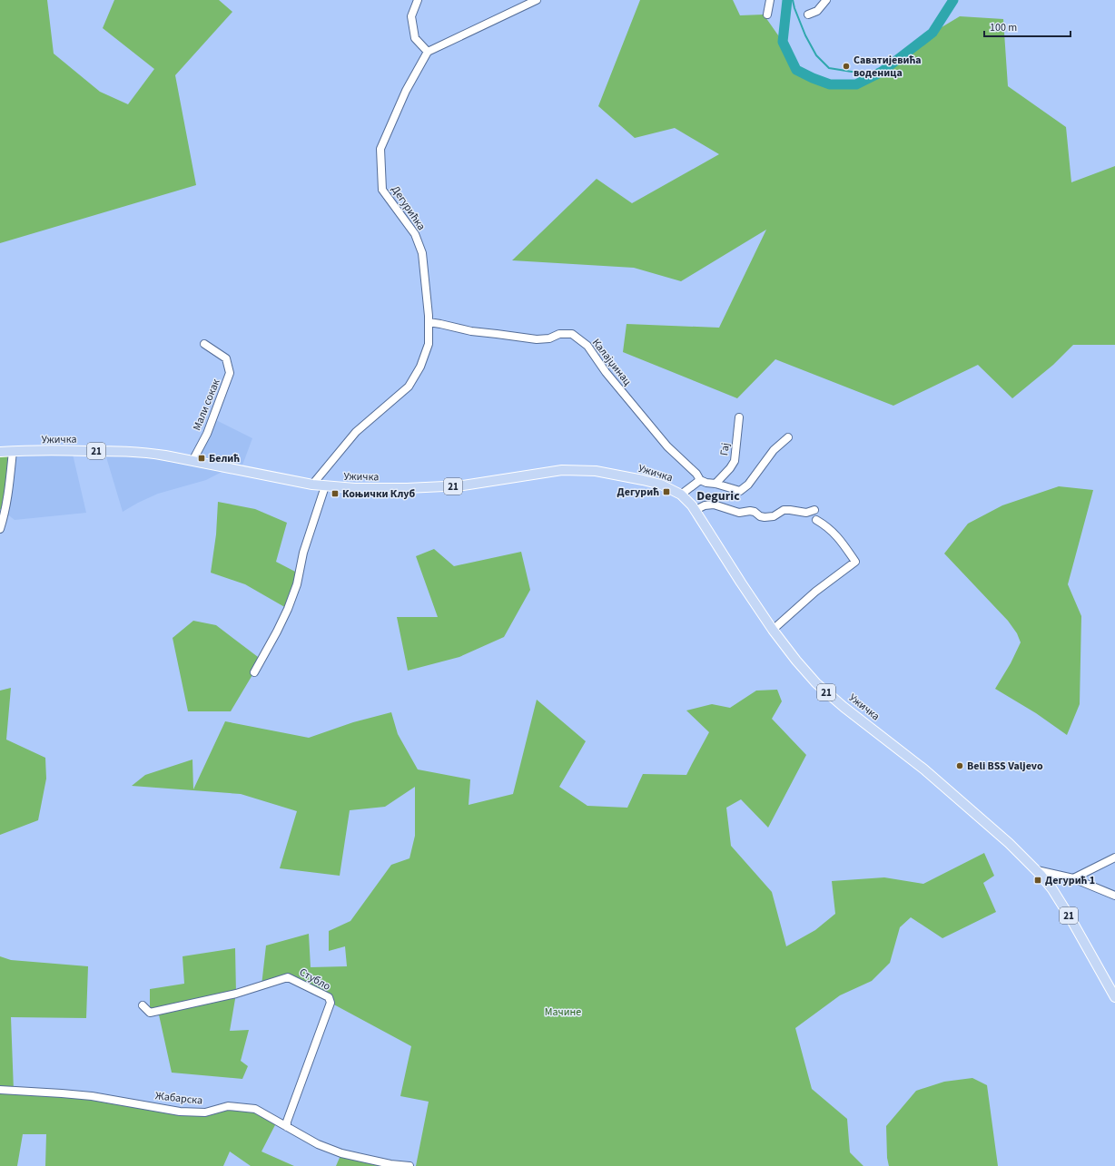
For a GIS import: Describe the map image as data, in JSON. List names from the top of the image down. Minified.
{"streets":{"main road":["Ужичка","21"],"street":["Дегурићка","Калајџинац","Мали сокак","Гај","Стубло","Жабарска"]},"crossings":[["Дегурићка","Калајџинац"],["Дегурићка","Ужичка"],["Мали сокак","Ужичка"],["Стубло","Жабарска"]],"districts":["Deguric"],"parks":["Мачине"],"places":{"other":["Саватијевића воденица","Beli BSS Valjevo"],"transit":["Белић","Дегурић","Коњички Клуб","Дегурић 1"]},"scale_bar":"100 m"}
